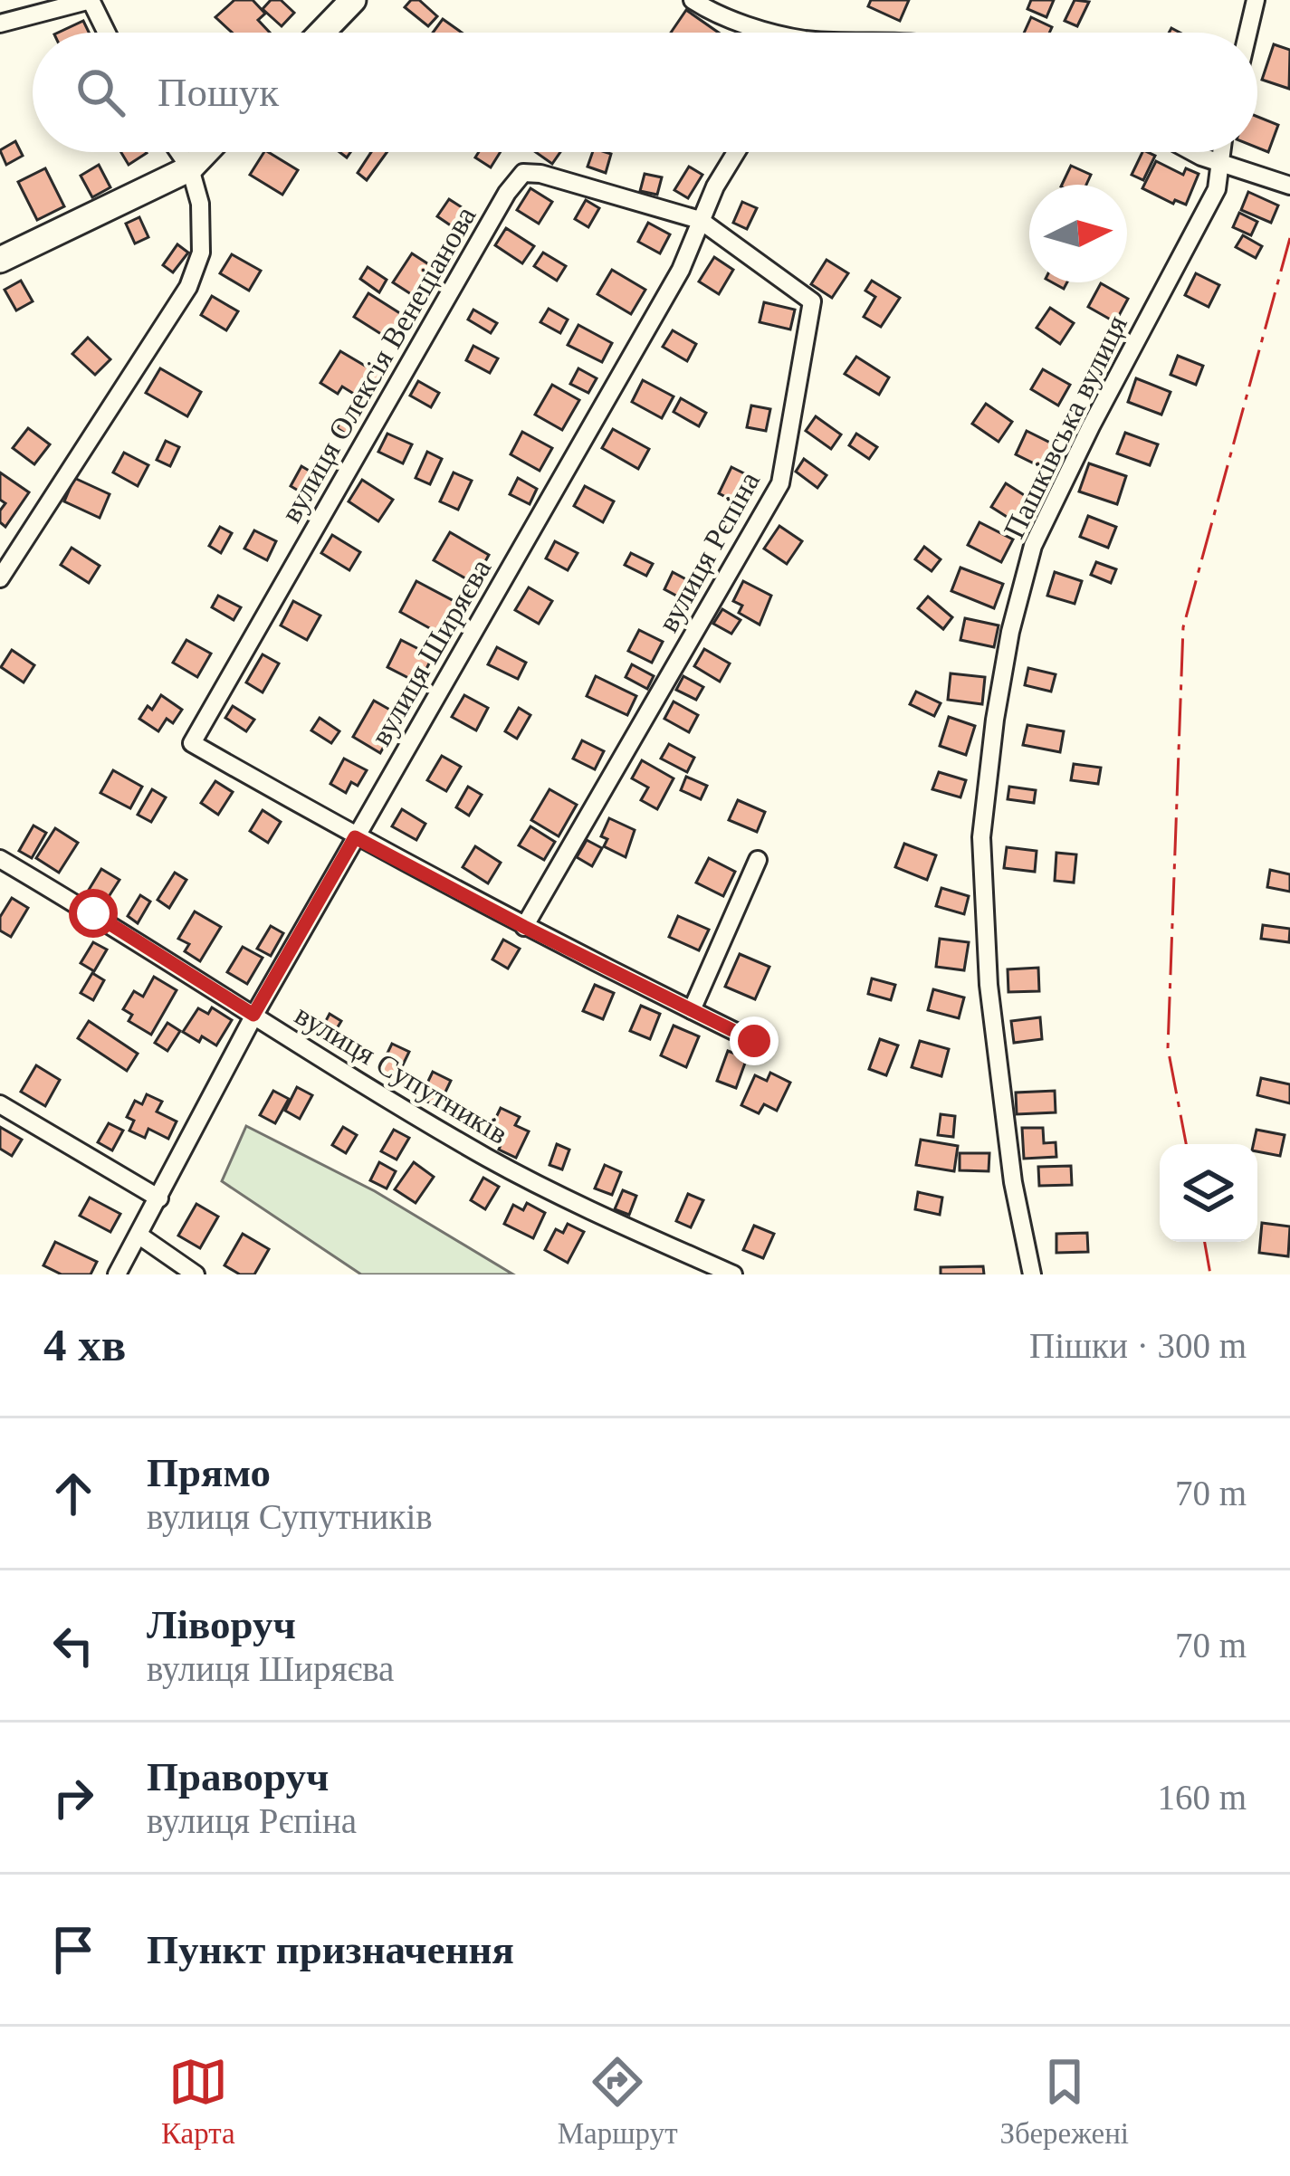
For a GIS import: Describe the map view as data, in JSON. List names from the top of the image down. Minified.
{"streets":{"street":["вулиця Олексія Венеціанова","Пашківська вулиця","вулиця Рєпіна","вулиця Ширяєва","вулиця Супутників"]},"crossings":[["вулиця Олексія Венеціанова","вулиця Рєпіна"],["вулиця Олексія Венеціанова","вулиця Ширяєва"],["вулиця Рєпіна","вулиця Ширяєва"],["вулиця Ширяєва","вулиця Супутників"]],"north":"right","page":{"search":"Пошук","heading":["4 хв","Пішки · 300 m"],"list":[["Прямо","вулиця Супутників","70 m"],["Ліворуч","вулиця Ширяєва","70 m"],["Праворуч","вулиця Рєпіна","160 m"],"Пункт призначення"],"nav":["Карта","Маршрут","Збережені"]}}
